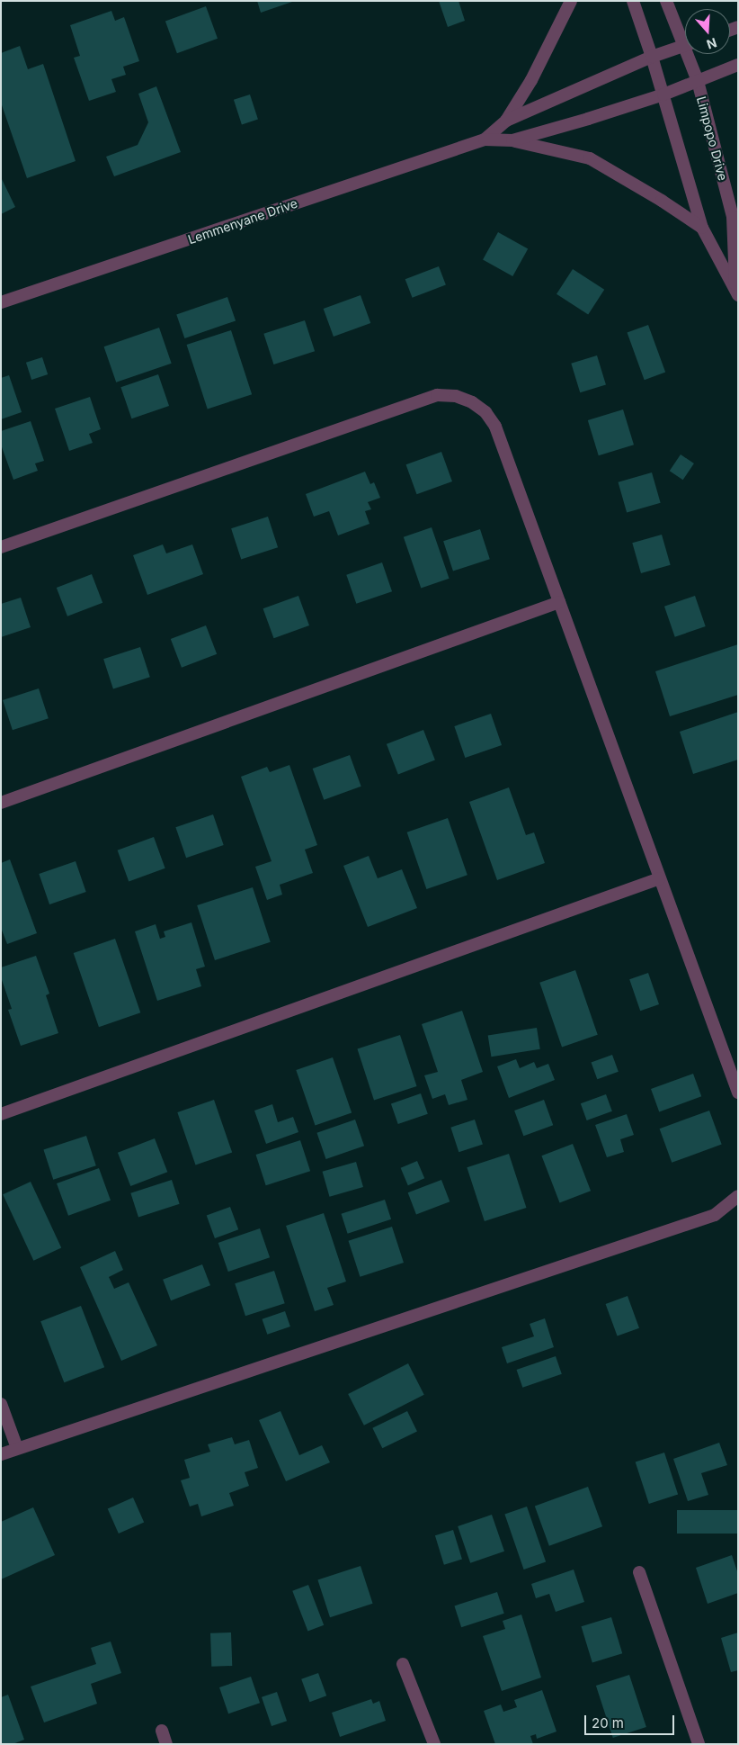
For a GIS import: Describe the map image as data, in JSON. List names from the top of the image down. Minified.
{"streets":{"street":["Limpopo Drive","Lemmenyane Drive"]},"scale_bar":"20 m","north":"bottom"}
